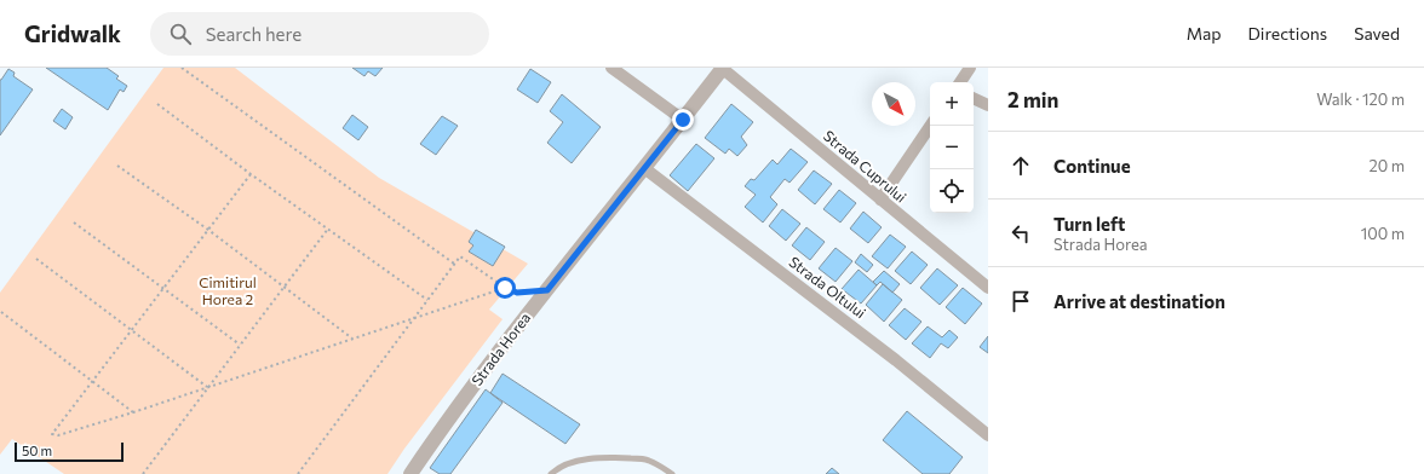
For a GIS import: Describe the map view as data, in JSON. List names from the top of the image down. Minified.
{"streets":{"street":["Strada Cuprului","Strada Oltului","Strada Horea"]},"crossings":[["Strada Cuprului","Strada Horea"],["Strada Oltului","Strada Horea"]],"parks":["Cimitirul Horea 2"],"scale_bar":"50 m","north":"bottom right","page":{"header":"Gridwalk","search":"Search here","nav":["Map","Directions","Saved"],"heading":["2 min","Walk · 120 m"],"map_buttons":["+","−"],"list":[["Continue","20 m"],["Turn left","Strada Horea","100 m"],"Arrive at destination"],"scale":"50 m"}}
